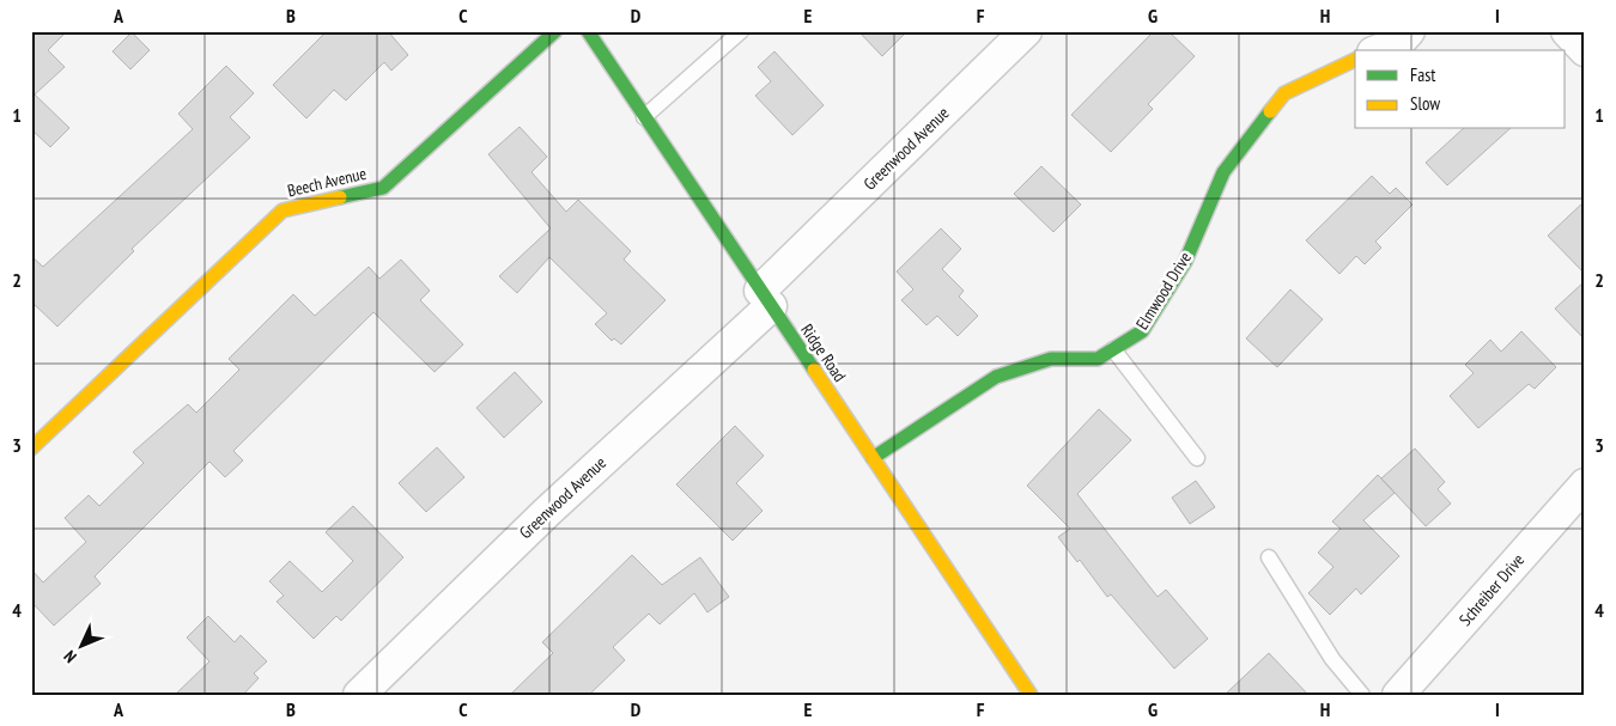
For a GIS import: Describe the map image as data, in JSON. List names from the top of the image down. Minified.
{"streets":{"street":["Greenwood Avenue","Beech Avenue","Elmwood Drive","Ridge Road","Schreiber Drive"]},"crossings":[["Greenwood Avenue","Ridge Road"],["Elmwood Drive","Ridge Road"]],"legend":["Fast","Slow"],"north":"bottom left","grid":{"columns":["A","B","C","D","E","F","G","H","I"],"rows":["1","2","3","4"]}}
